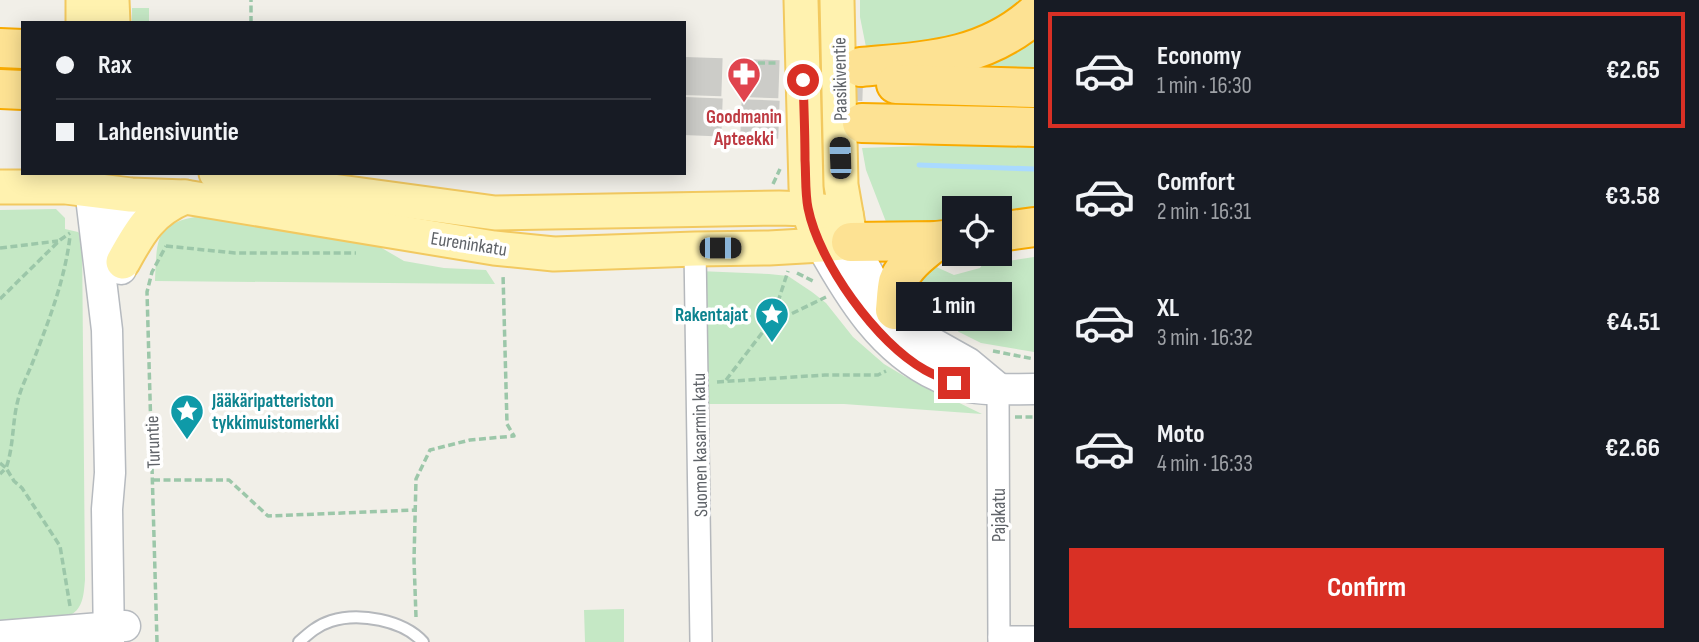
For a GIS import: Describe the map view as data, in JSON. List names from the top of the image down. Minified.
{"streets":{"main road":["Paasikiventie","Eureninkatu"],"street":["Suomen kasarmin katu","Pajakatu"],"path":["Turuntie"]},"crossings":[["Paasikiventie","Eureninkatu"],["Eureninkatu","Suomen kasarmin katu"]],"places":{"pharmacy":["Goodmanin Apteekki"],"place":["Rakentajat","Jääkäripatteriston tykkimuistomerkki"]},"page":{"list":[{"name":"Economy","note":"1 min · 16:30","value":"€2.65"},{"name":"Comfort","note":"2 min · 16:31","value":"€3.58"},{"name":"XL","note":"3 min · 16:32","value":"€4.51"},{"name":"Moto","note":"4 min · 16:33","value":"€2.66"}],"banner":["Rax","Lahdensivuntie"],"bubble":"1 min","buttons":"Confirm"}}
